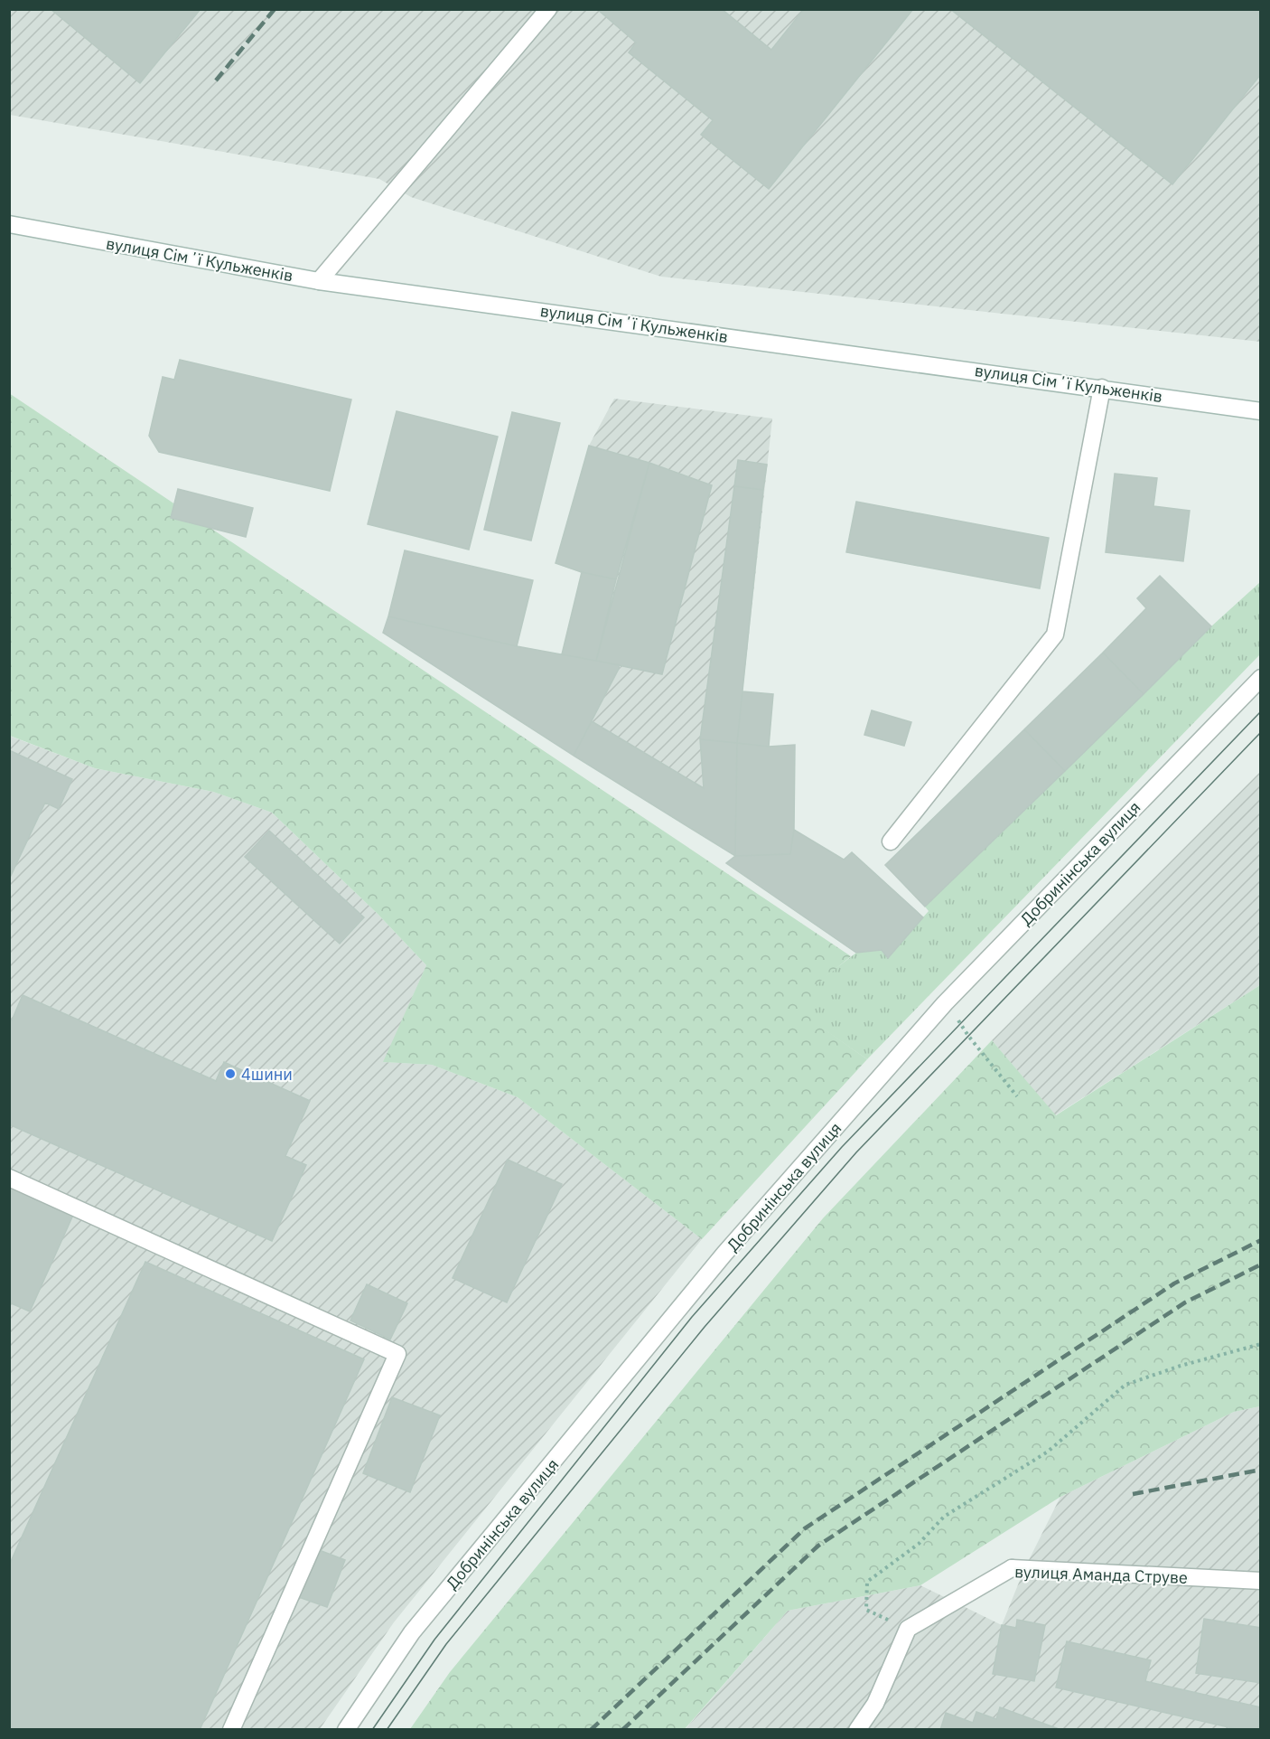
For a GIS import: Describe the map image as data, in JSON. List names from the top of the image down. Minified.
{"streets":{"street":["вулиця Сімʼї Кульженків","Добринінська вулиця","вулиця Аманда Струве"]},"places":["4шини"]}
